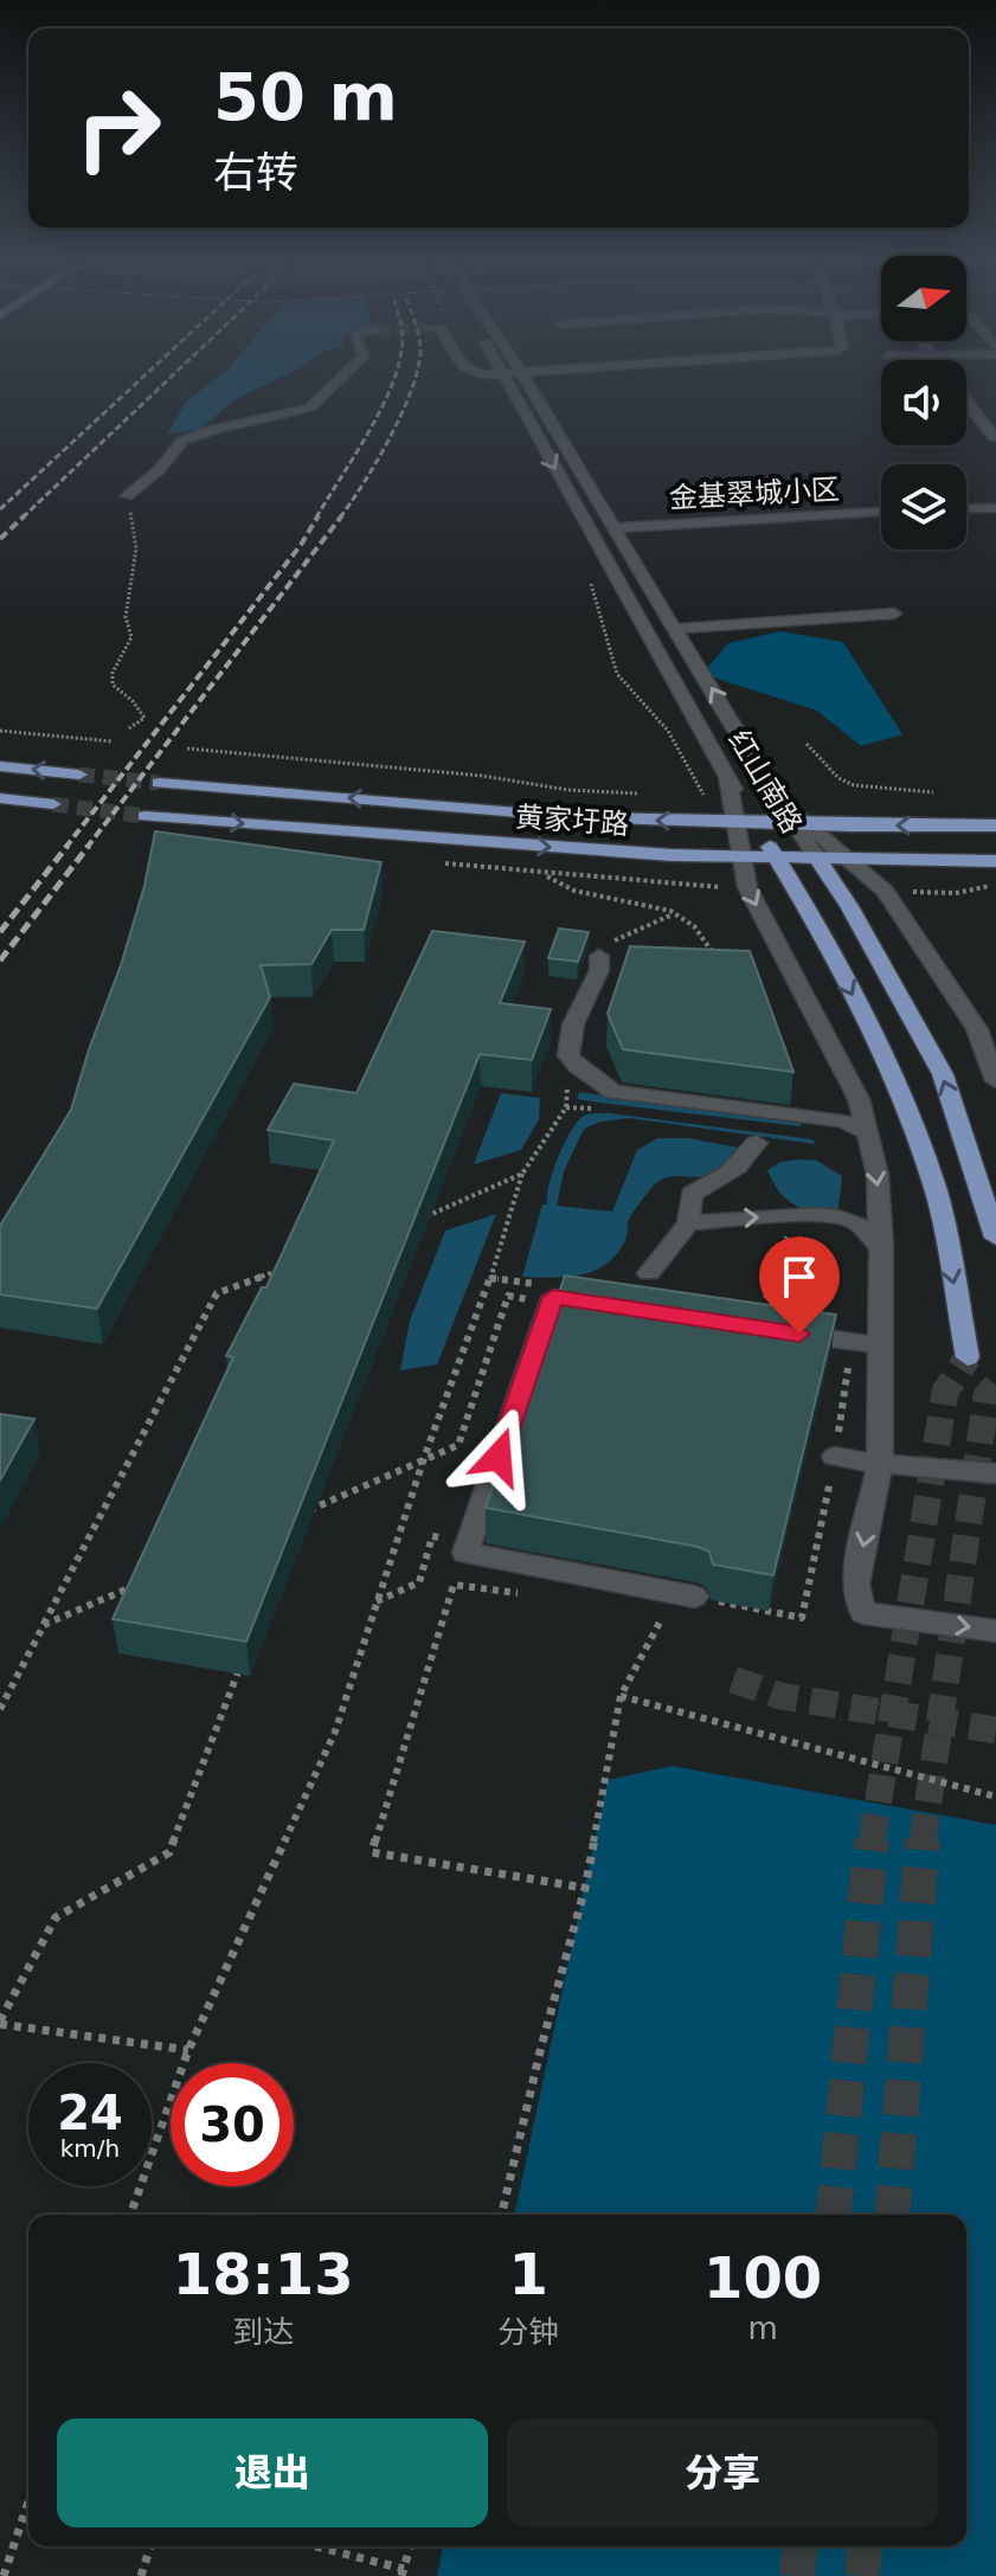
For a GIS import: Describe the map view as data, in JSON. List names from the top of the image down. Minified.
{"streets":{"main road":["红山南路","黄家圩路"],"street":["金基翠城小区"]},"crossings":[["金基翠城小区","红山南路"],["红山南路","黄家圩路"]],"north":"right","page":{"turn":["50 m","右转"],"speed":"24 km/h","limit":"30","eta":["18:13","到达","1","分钟","100","m"],"buttons":["退出","分享"]}}
